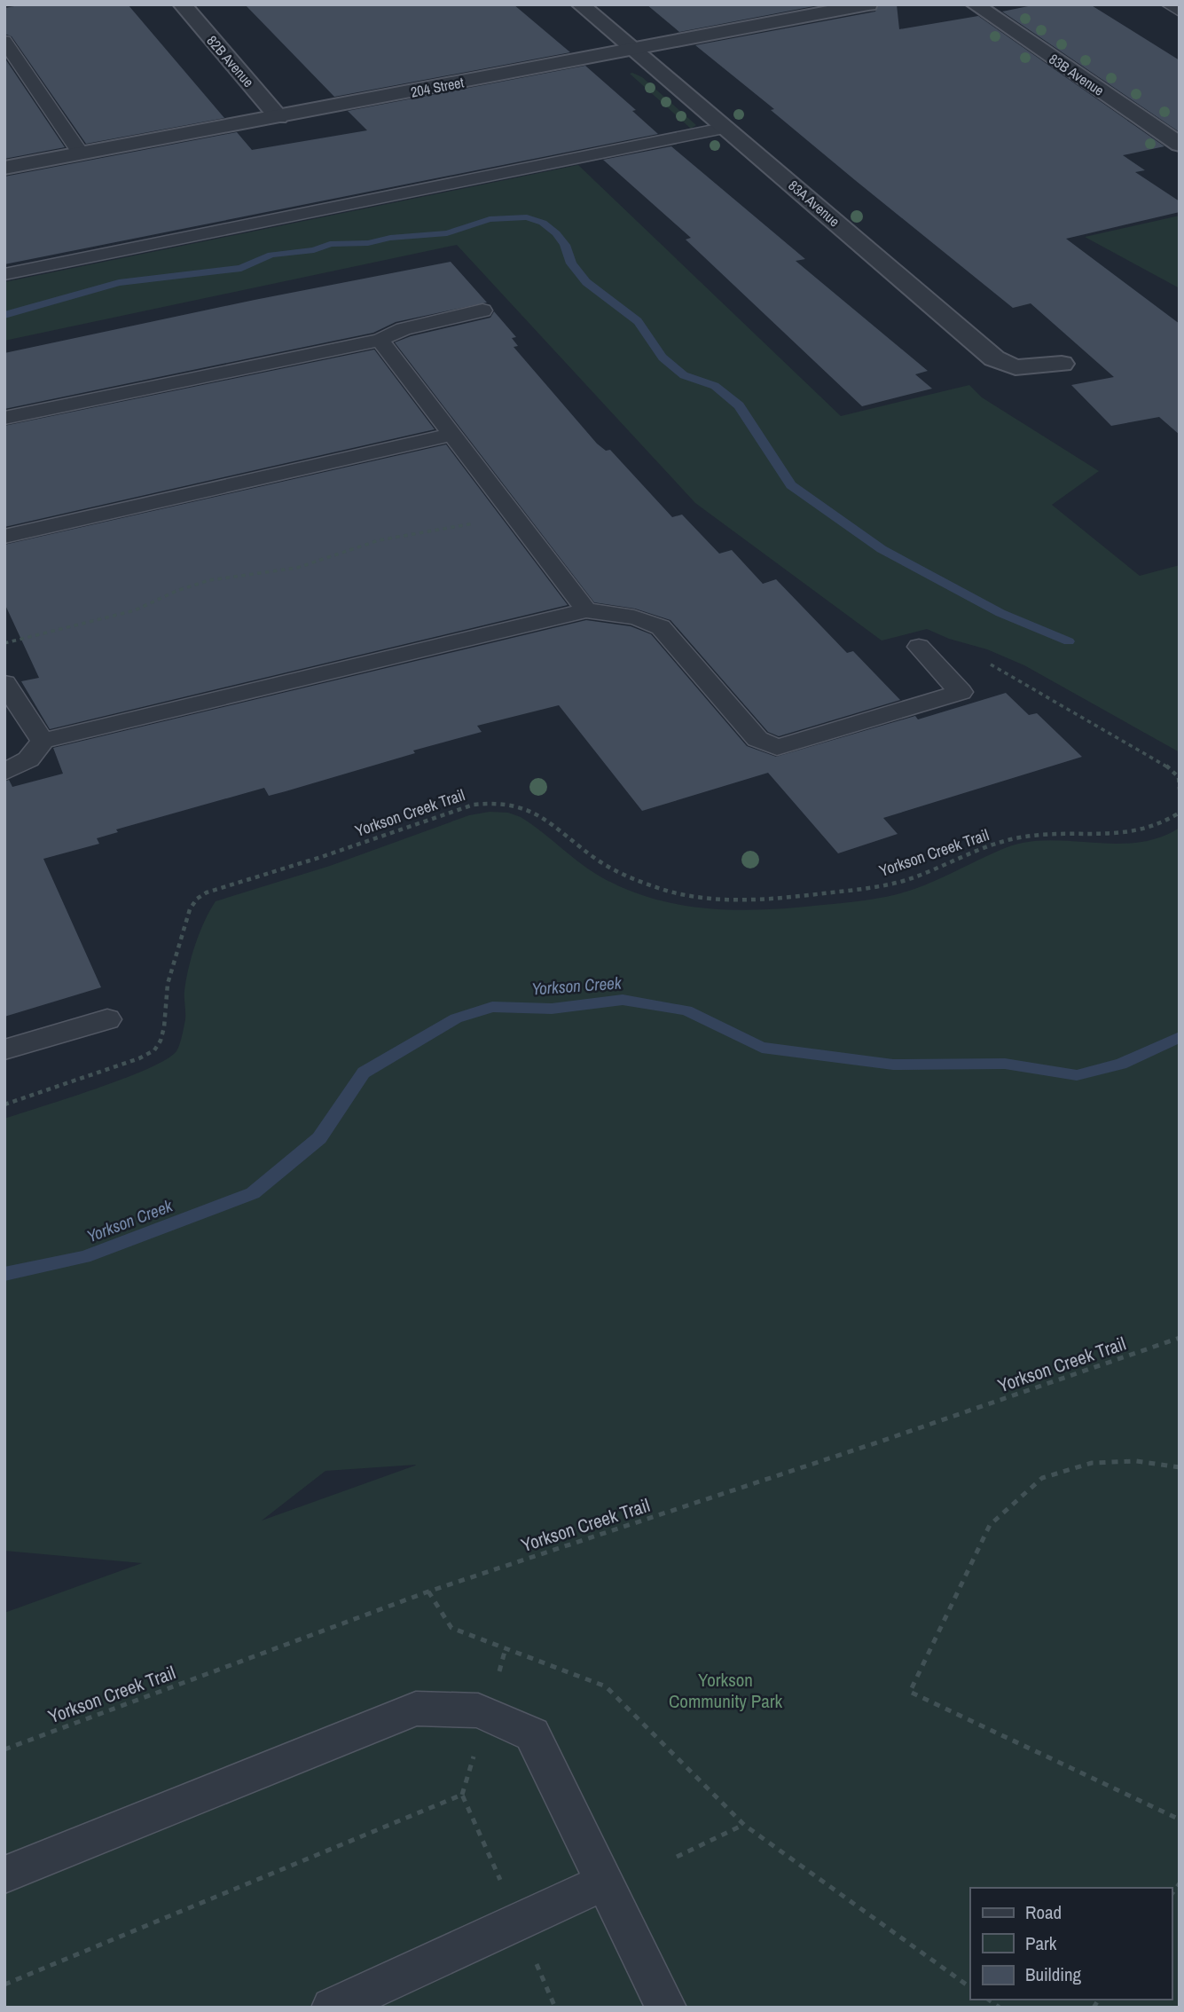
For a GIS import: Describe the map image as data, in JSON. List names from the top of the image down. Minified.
{"streets":{"street":["82B Avenue","83B Avenue","204 Street","83A Avenue"],"path":["Yorkson Creek Trail"]},"crossings":[["82B Avenue","204 Street"],["204 Street","83A Avenue"]],"water":["Yorkson Creek"],"parks":["Yorkson Community Park"],"legend":["Road","Park","Building"]}
